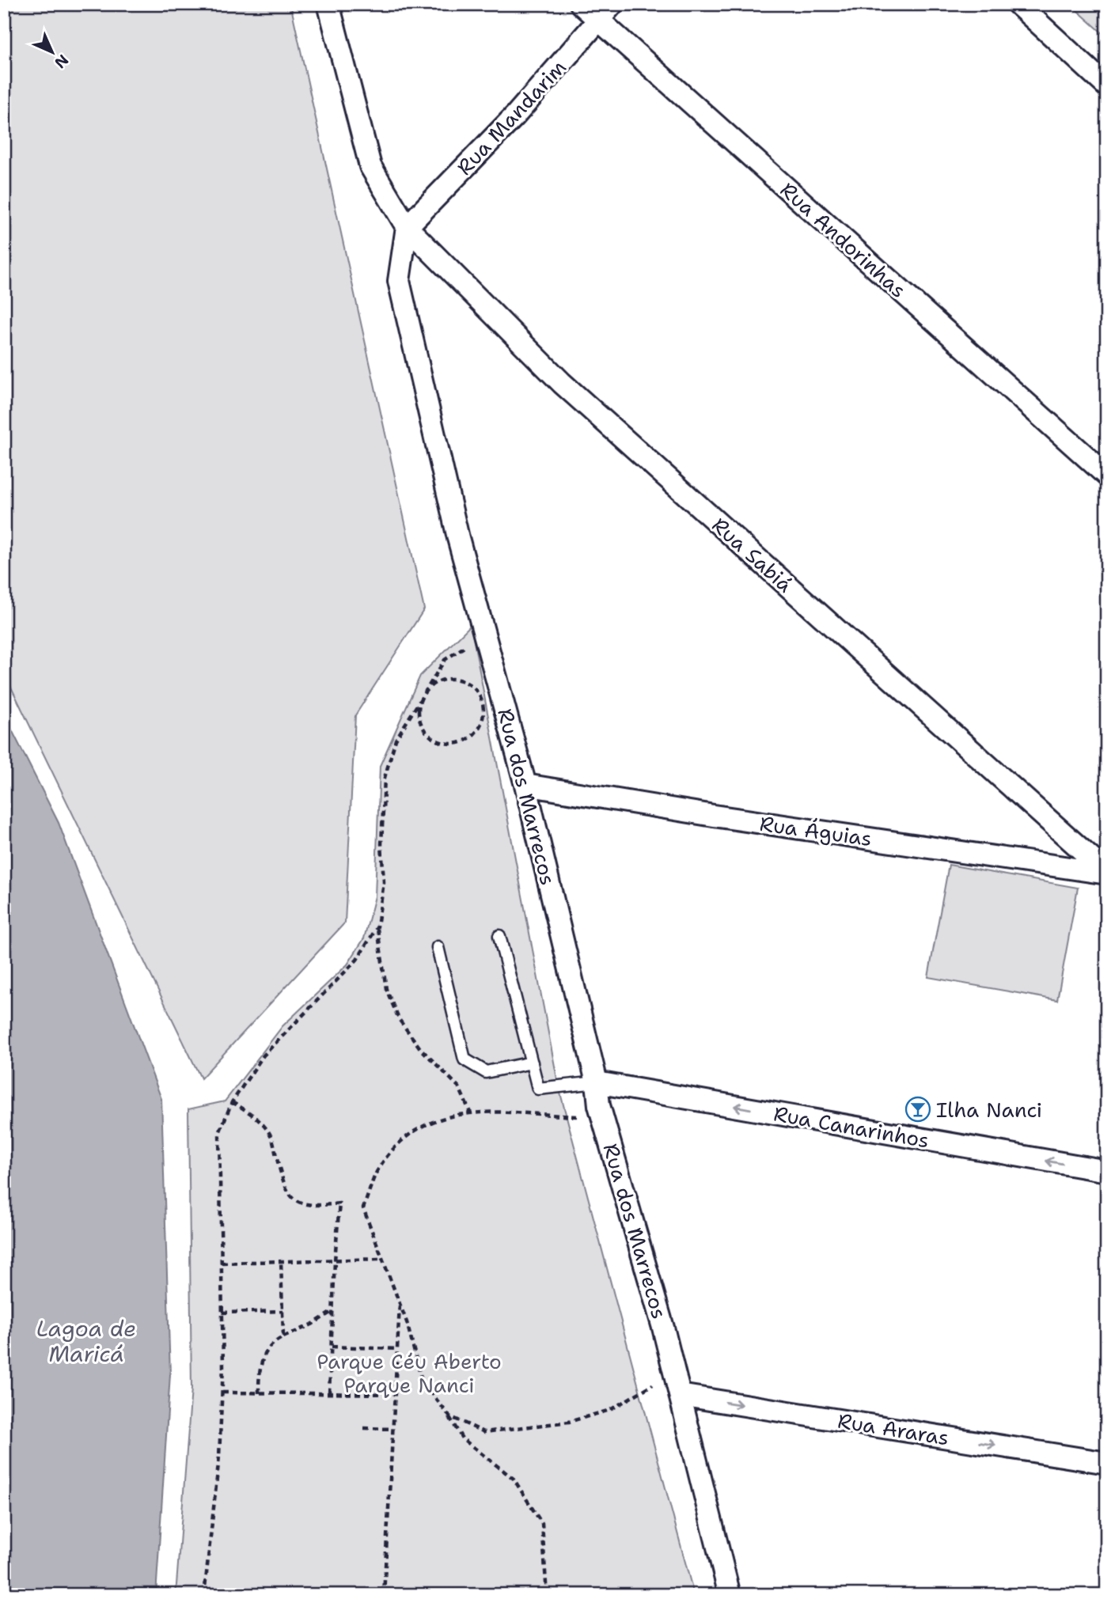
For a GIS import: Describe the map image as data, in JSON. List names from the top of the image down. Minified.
{"streets":{"street":["Rua Mandarim","Rua Andorinhas","Rua Sabiá","Rua dos Marrecos","Rua Águias","Rua Canarinhos","Rua Araras"]},"crossings":[["Rua Mandarim","Rua Andorinhas"],["Rua Mandarim","Rua Sabiá"],["Rua Mandarim","Rua dos Marrecos"],["Rua Sabiá","Rua dos Marrecos"],["Rua Sabiá","Rua Águias"],["Rua dos Marrecos","Rua Águias"],["Rua dos Marrecos","Rua Canarinhos"],["Rua dos Marrecos","Rua Araras"]],"one_way":["Rua Canarinhos","Rua Araras"],"water":["Lagoa de Maricá"],"parks":["Parque Céu Aberto Parque Nanci"],"places":{"bar":["Ilha Nanci"]},"north":"bottom right"}
